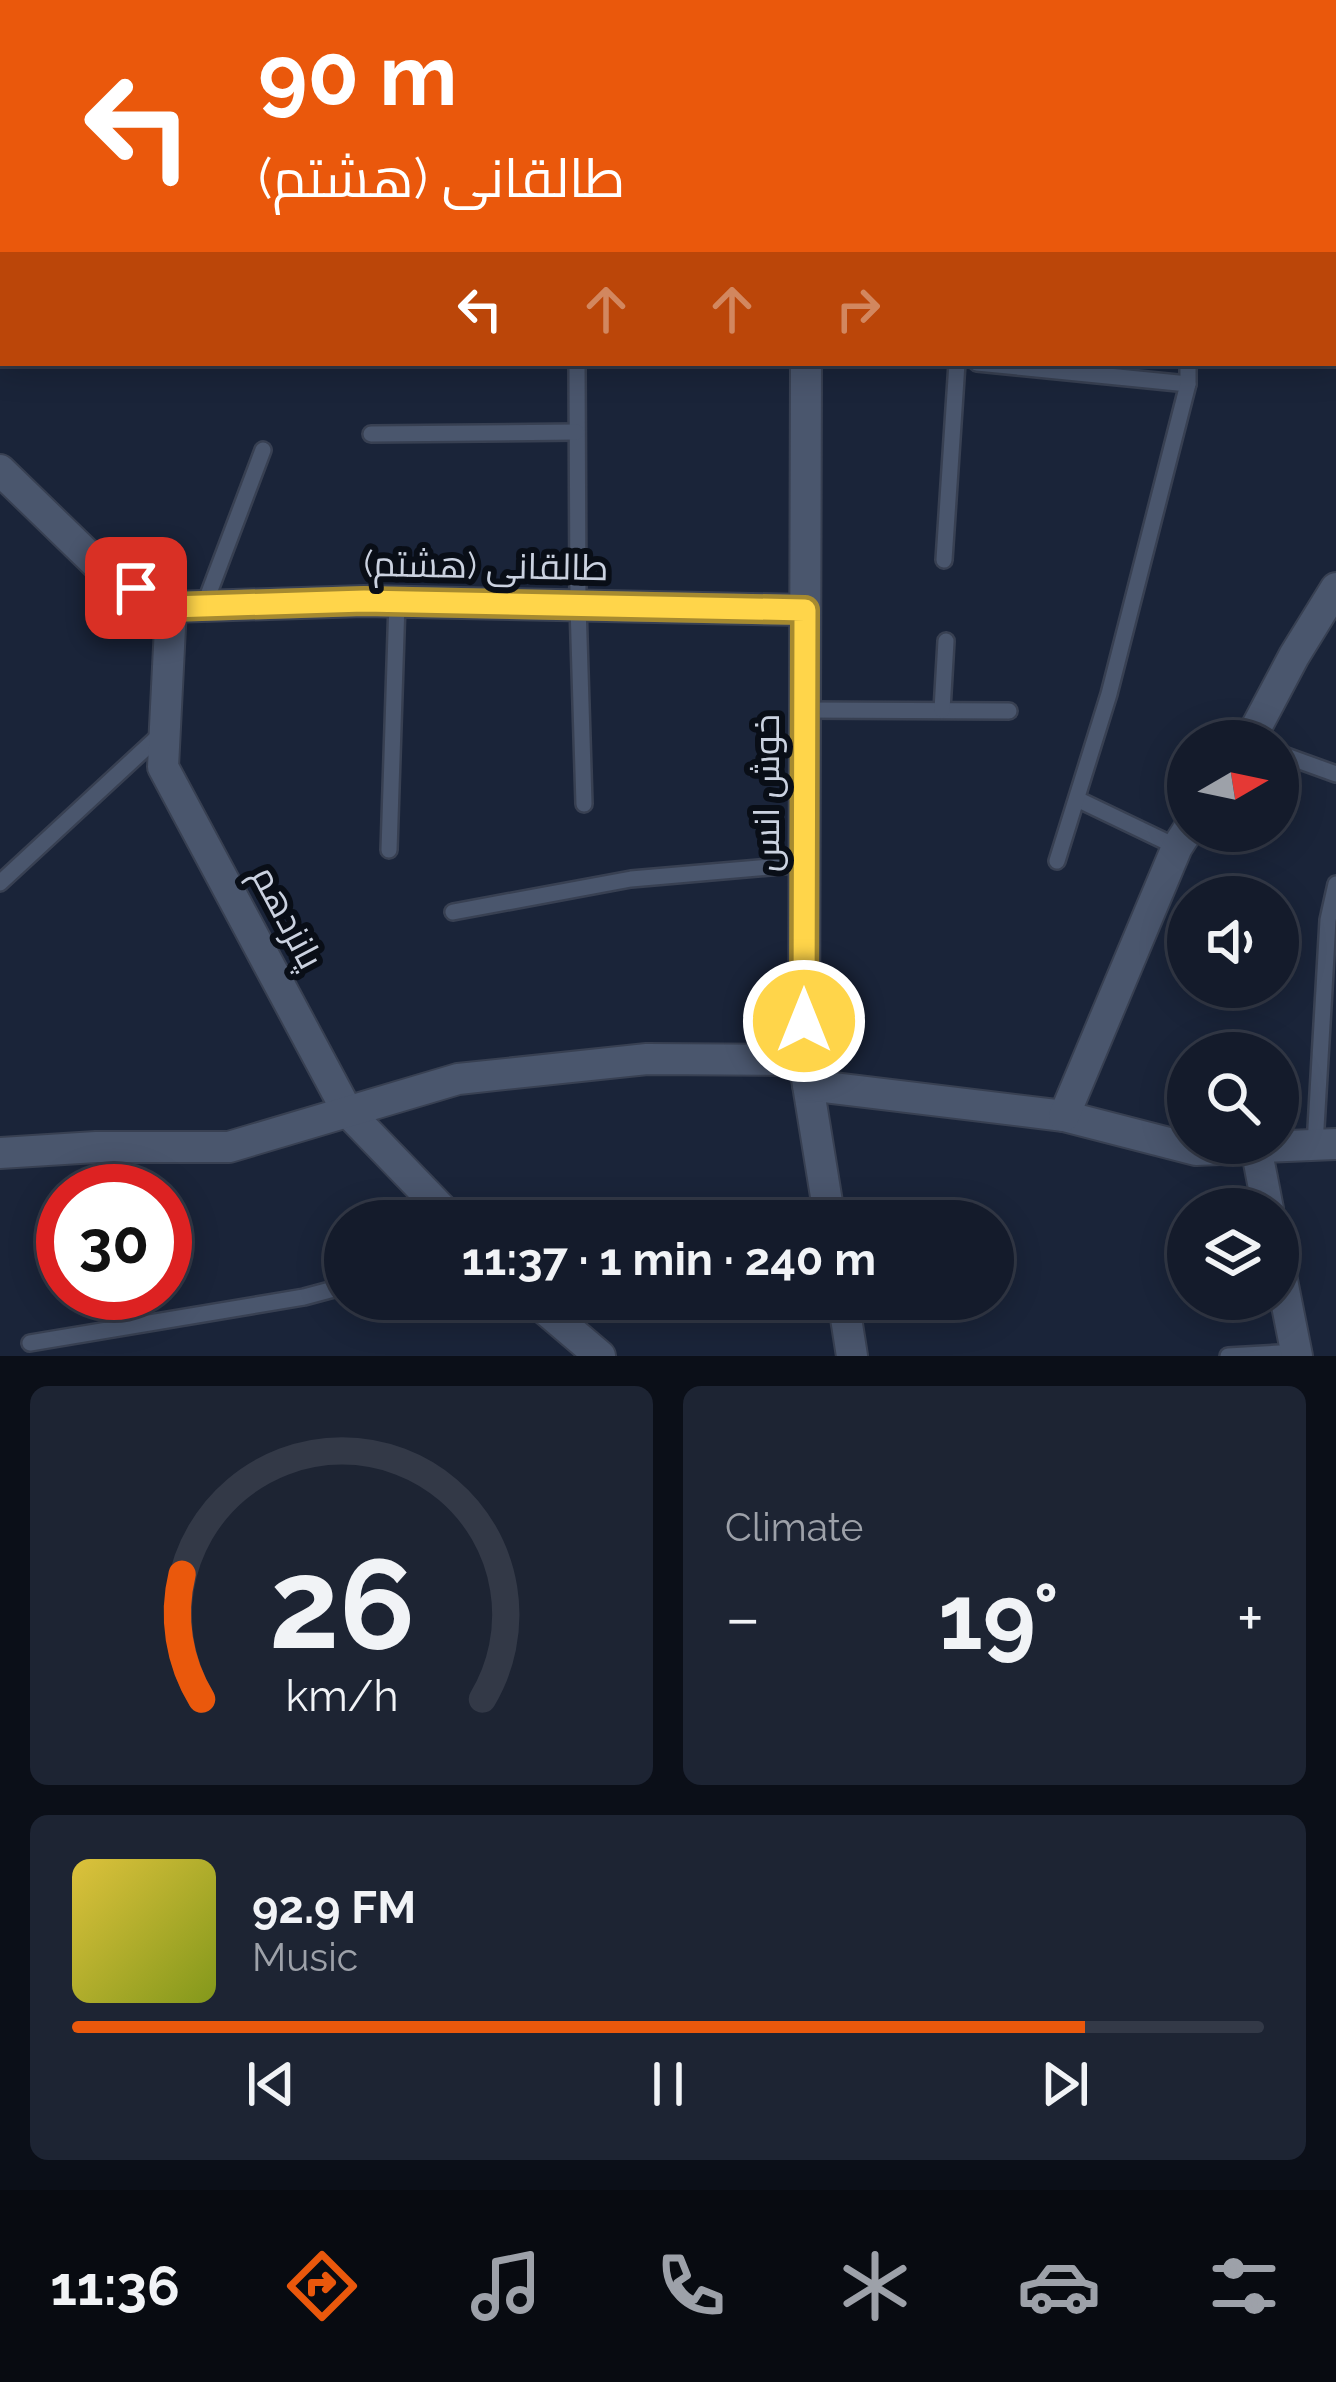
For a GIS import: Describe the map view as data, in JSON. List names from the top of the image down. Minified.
{"streets":{"street":["طالقانی (هشتم)","خوش انس","پانزدهم"]},"crossings":[["طالقانی (هشتم)","خوش انس"],["طالقانی (هشتم)","پانزدهم"]],"north":"right","page":{"turn":["90 m","طالقانی (هشتم)"],"limit":"30","trip":"11:37 · 1 min · 240 m","tile":"Climate","heat":["−","19°","+"],"song":["92.9 FM","Music"],"tabs":"11:36","gauge":["26","km/h"]}}
